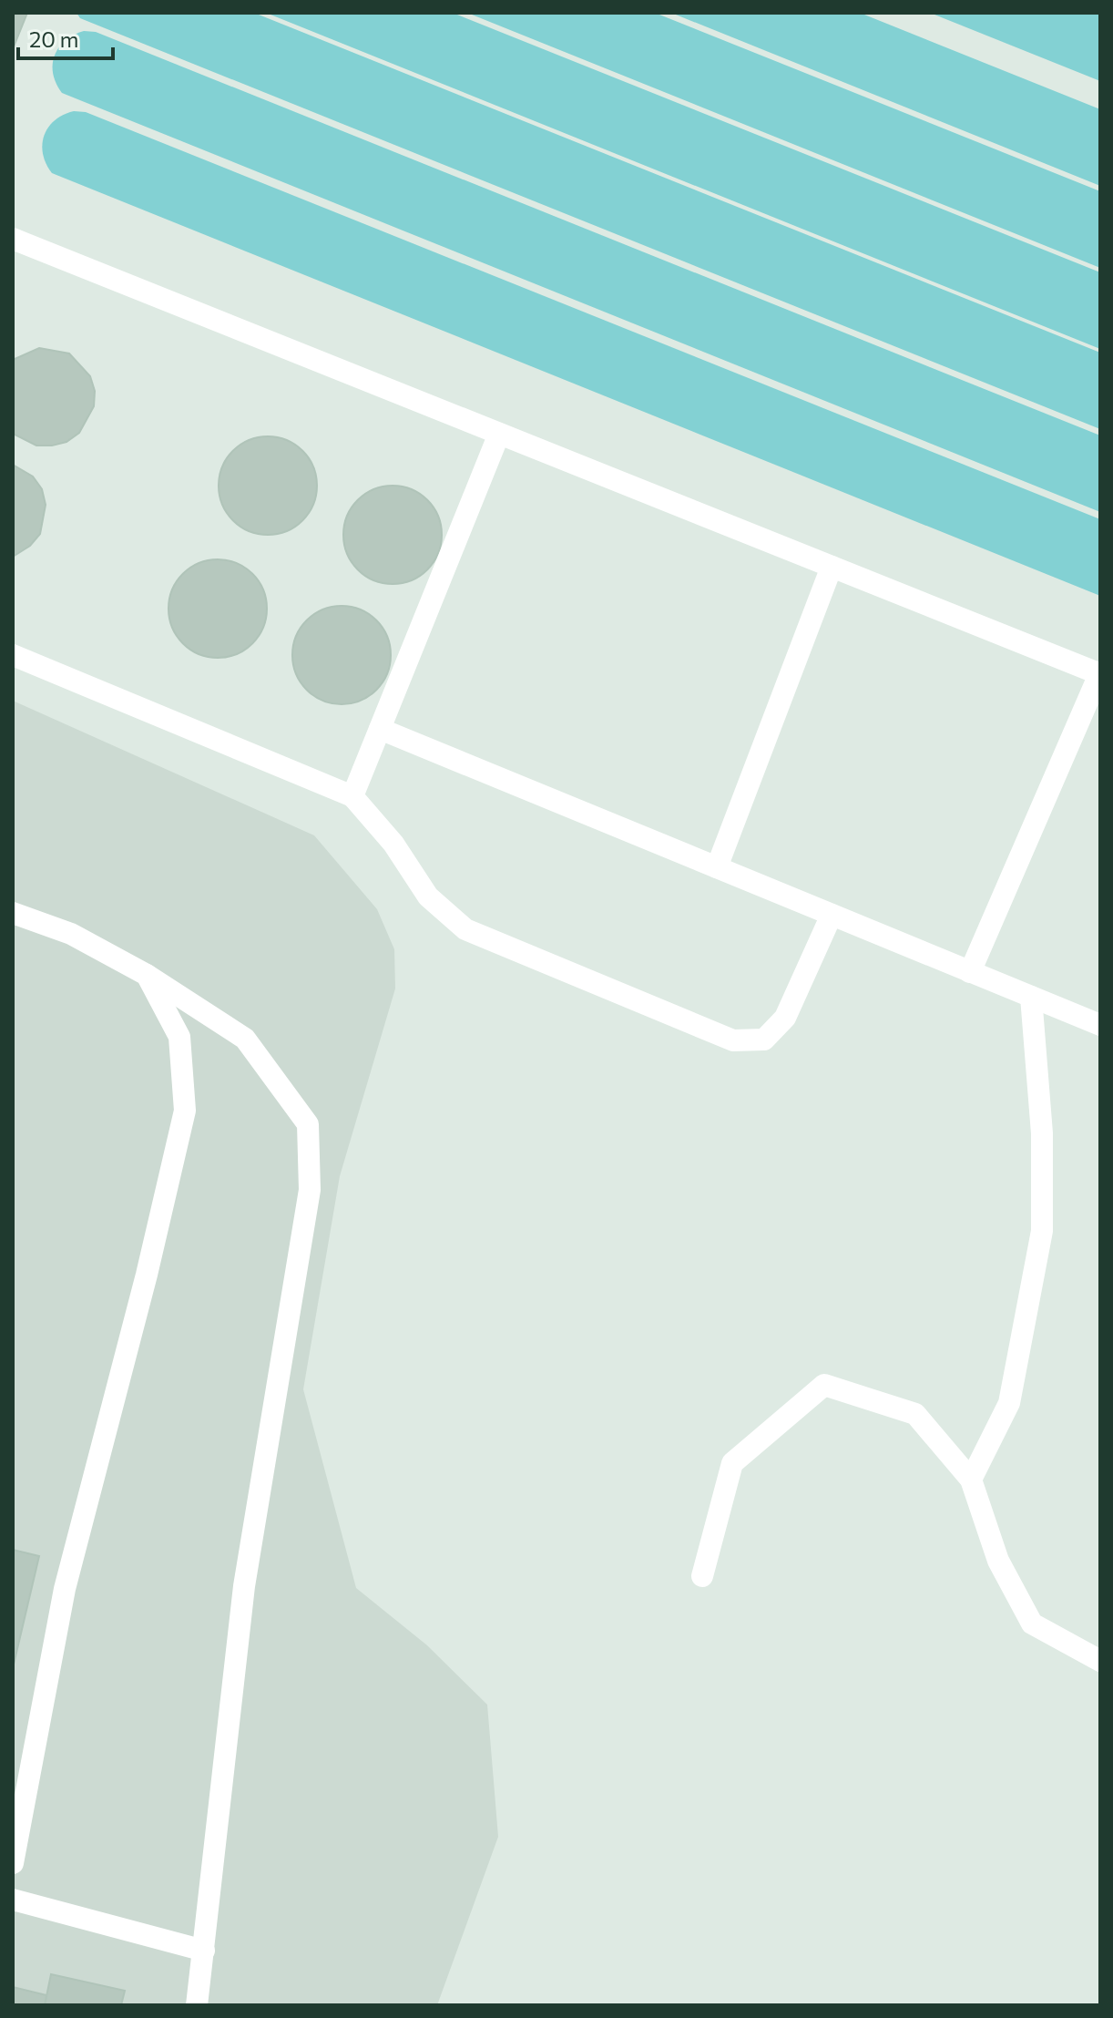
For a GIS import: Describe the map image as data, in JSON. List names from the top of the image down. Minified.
{"scale_bar":"20 m"}
